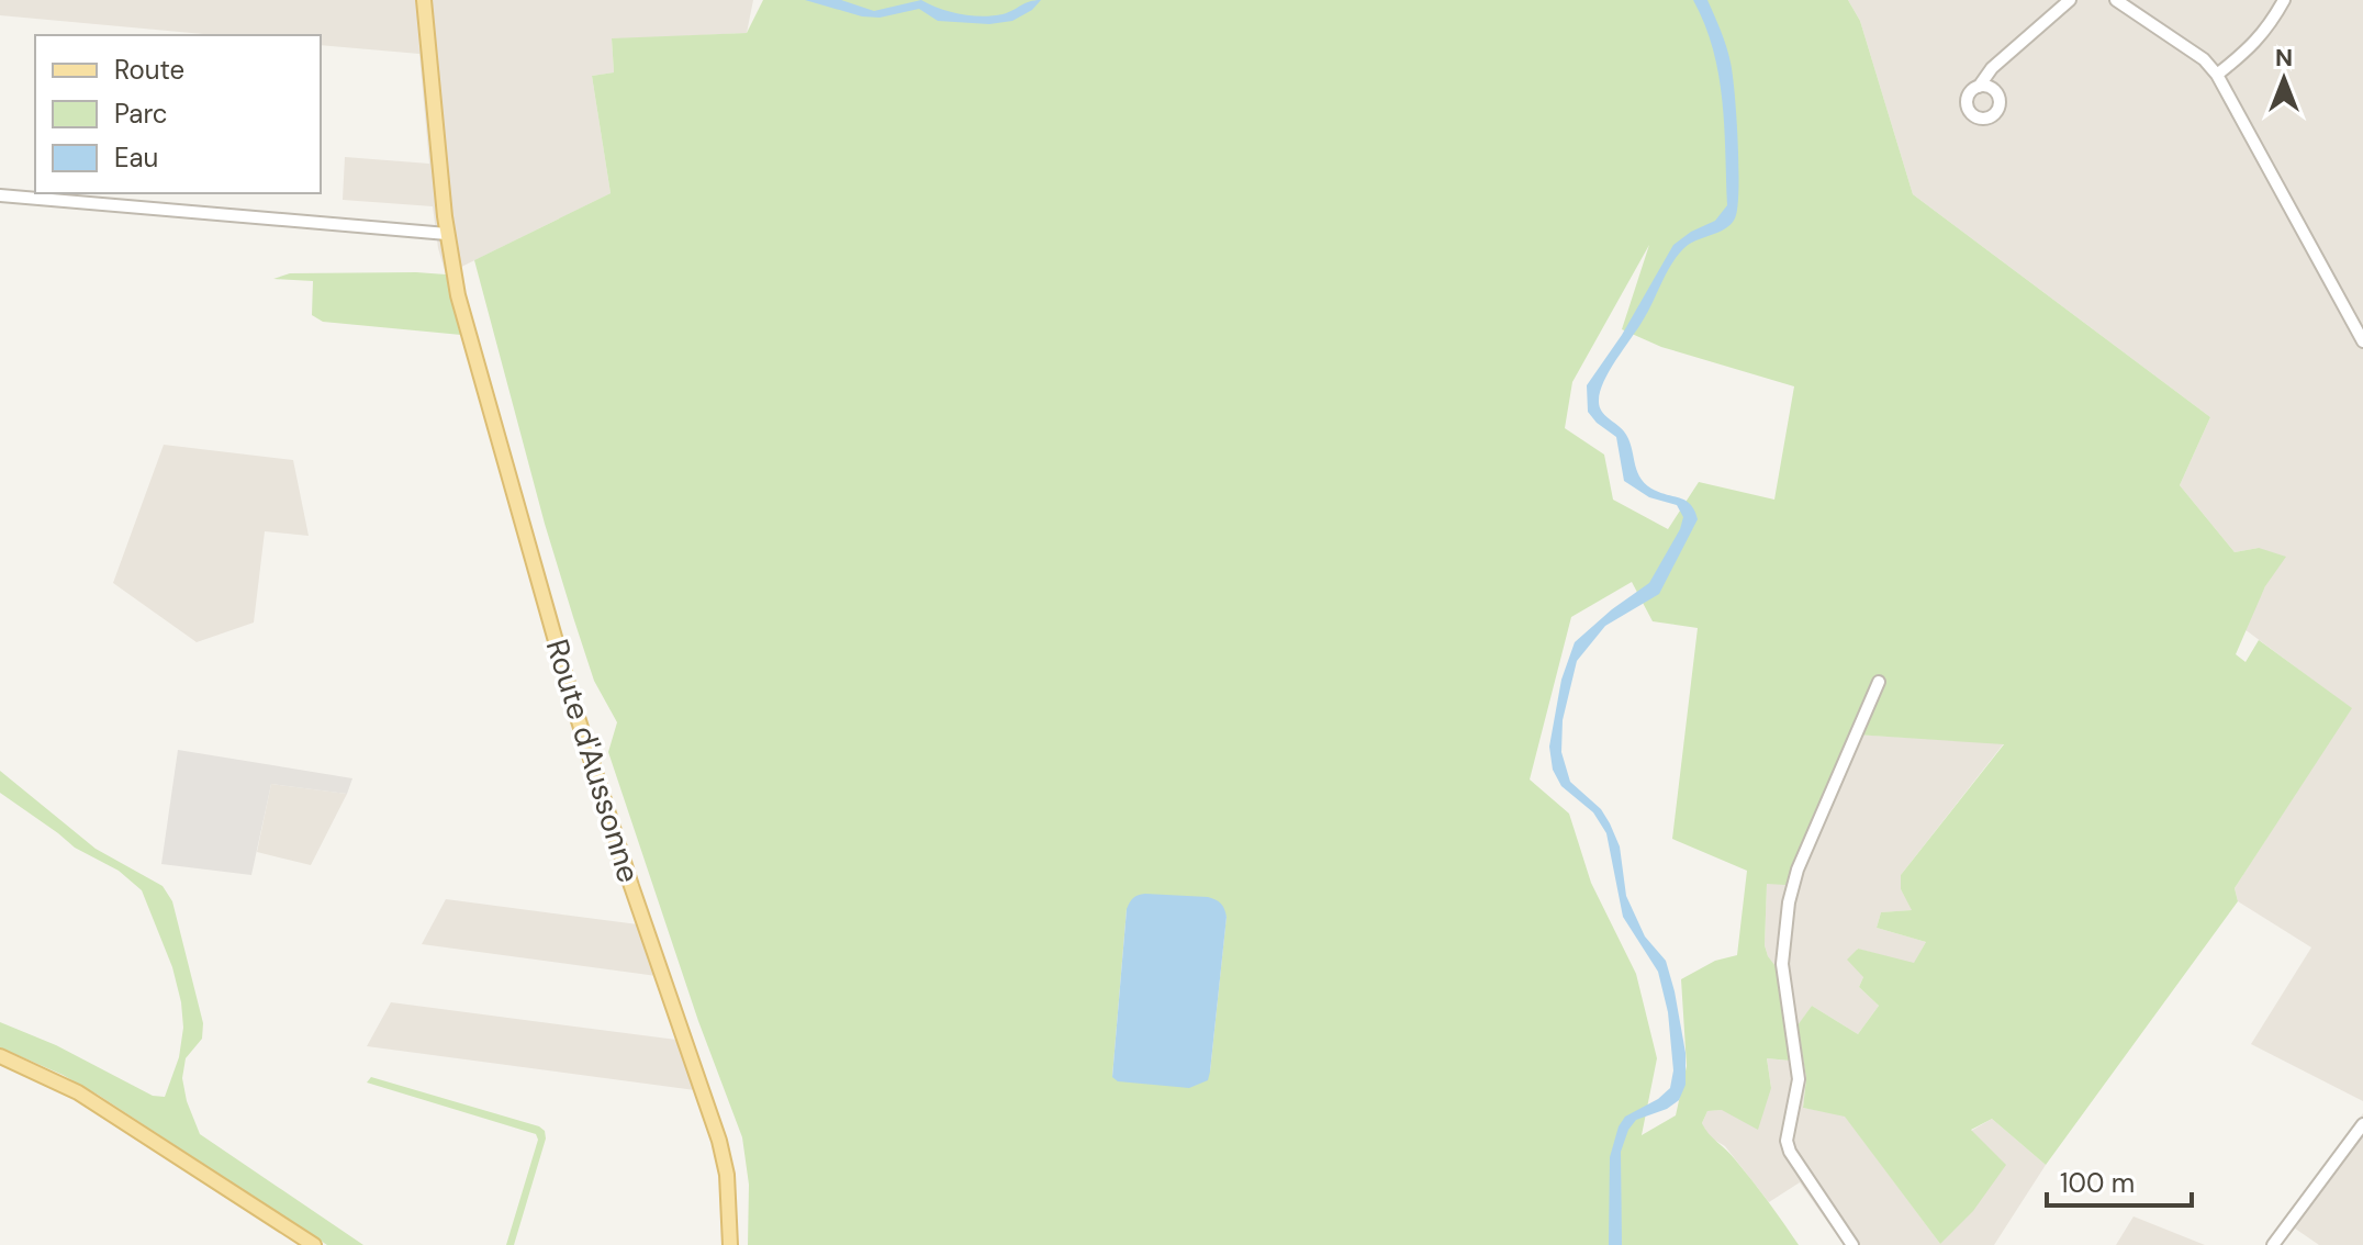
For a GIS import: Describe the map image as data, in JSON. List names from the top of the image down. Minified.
{"streets":{"main road":["Route d'Aussonne"]},"legend":["Route","Parc","Eau"],"scale_bar":"100 m","north":"top"}
